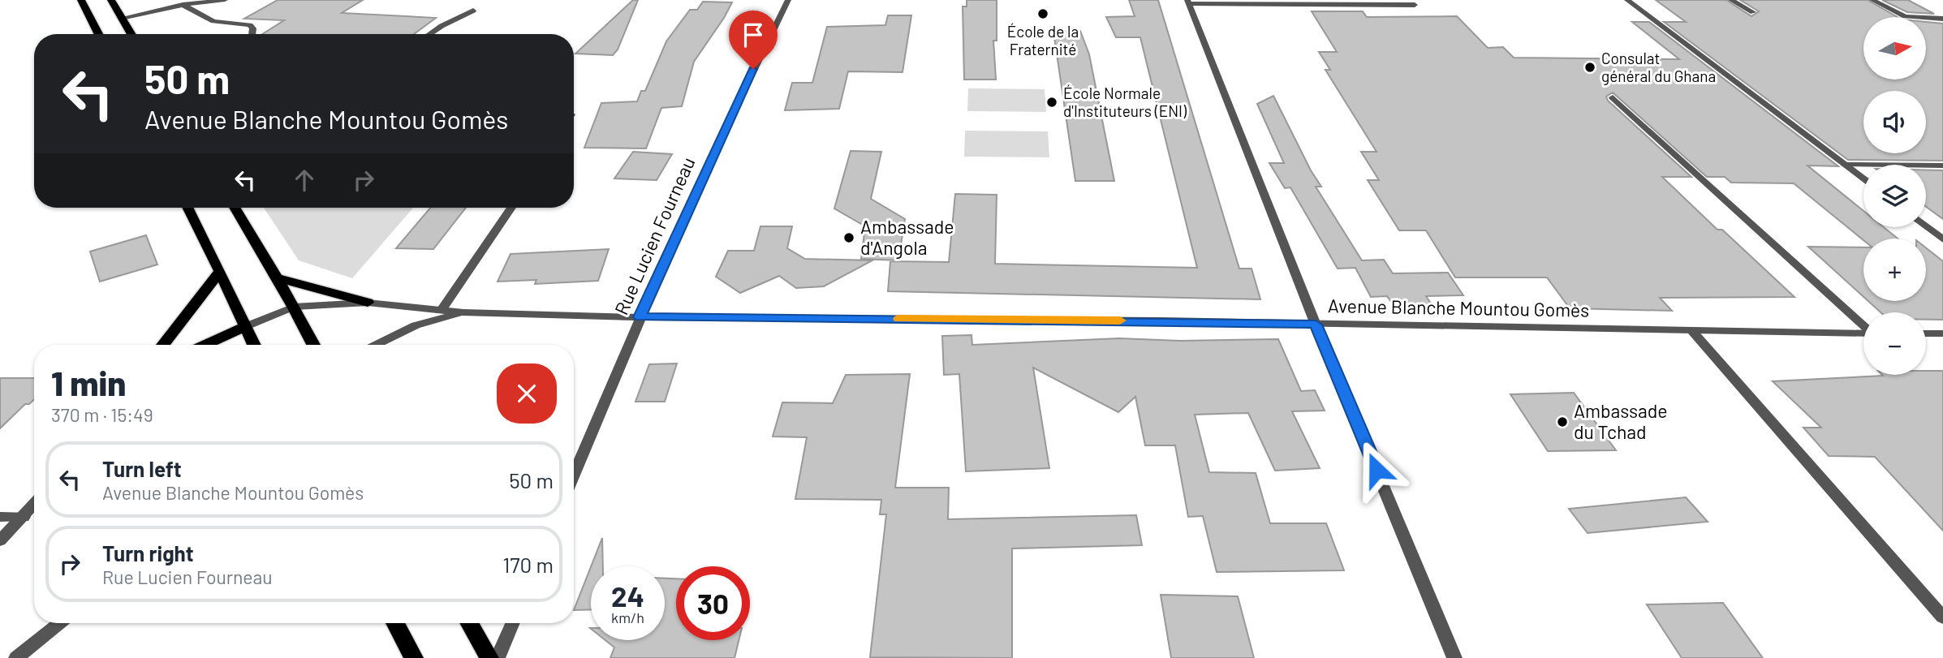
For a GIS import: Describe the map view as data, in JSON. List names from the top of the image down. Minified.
{"streets":{"street":["Rue Lucien Fourneau","Avenue Blanche Mountou Gomès"]},"crossings":[["Rue Lucien Fourneau","Avenue Blanche Mountou Gomès"]],"places":["École de la Fraternité","Consulat général du Ghana","École Normale d'Instituteurs (ENI)","Ambassade d'Angola","Ambassade du Tchad"],"north":"right","page":{"map_buttons":["+","−"],"turn":["50 m","Avenue Blanche Mountou Gomès"],"heading":["1 min","370 m · 15:49"],"list":[{"name":"Turn left","note":"Avenue Blanche Mountou Gomès","value":"50 m"},{"name":"Turn right","note":"Rue Lucien Fourneau","value":"170 m"}],"speed":"24 km/h","limit":"30"}}
